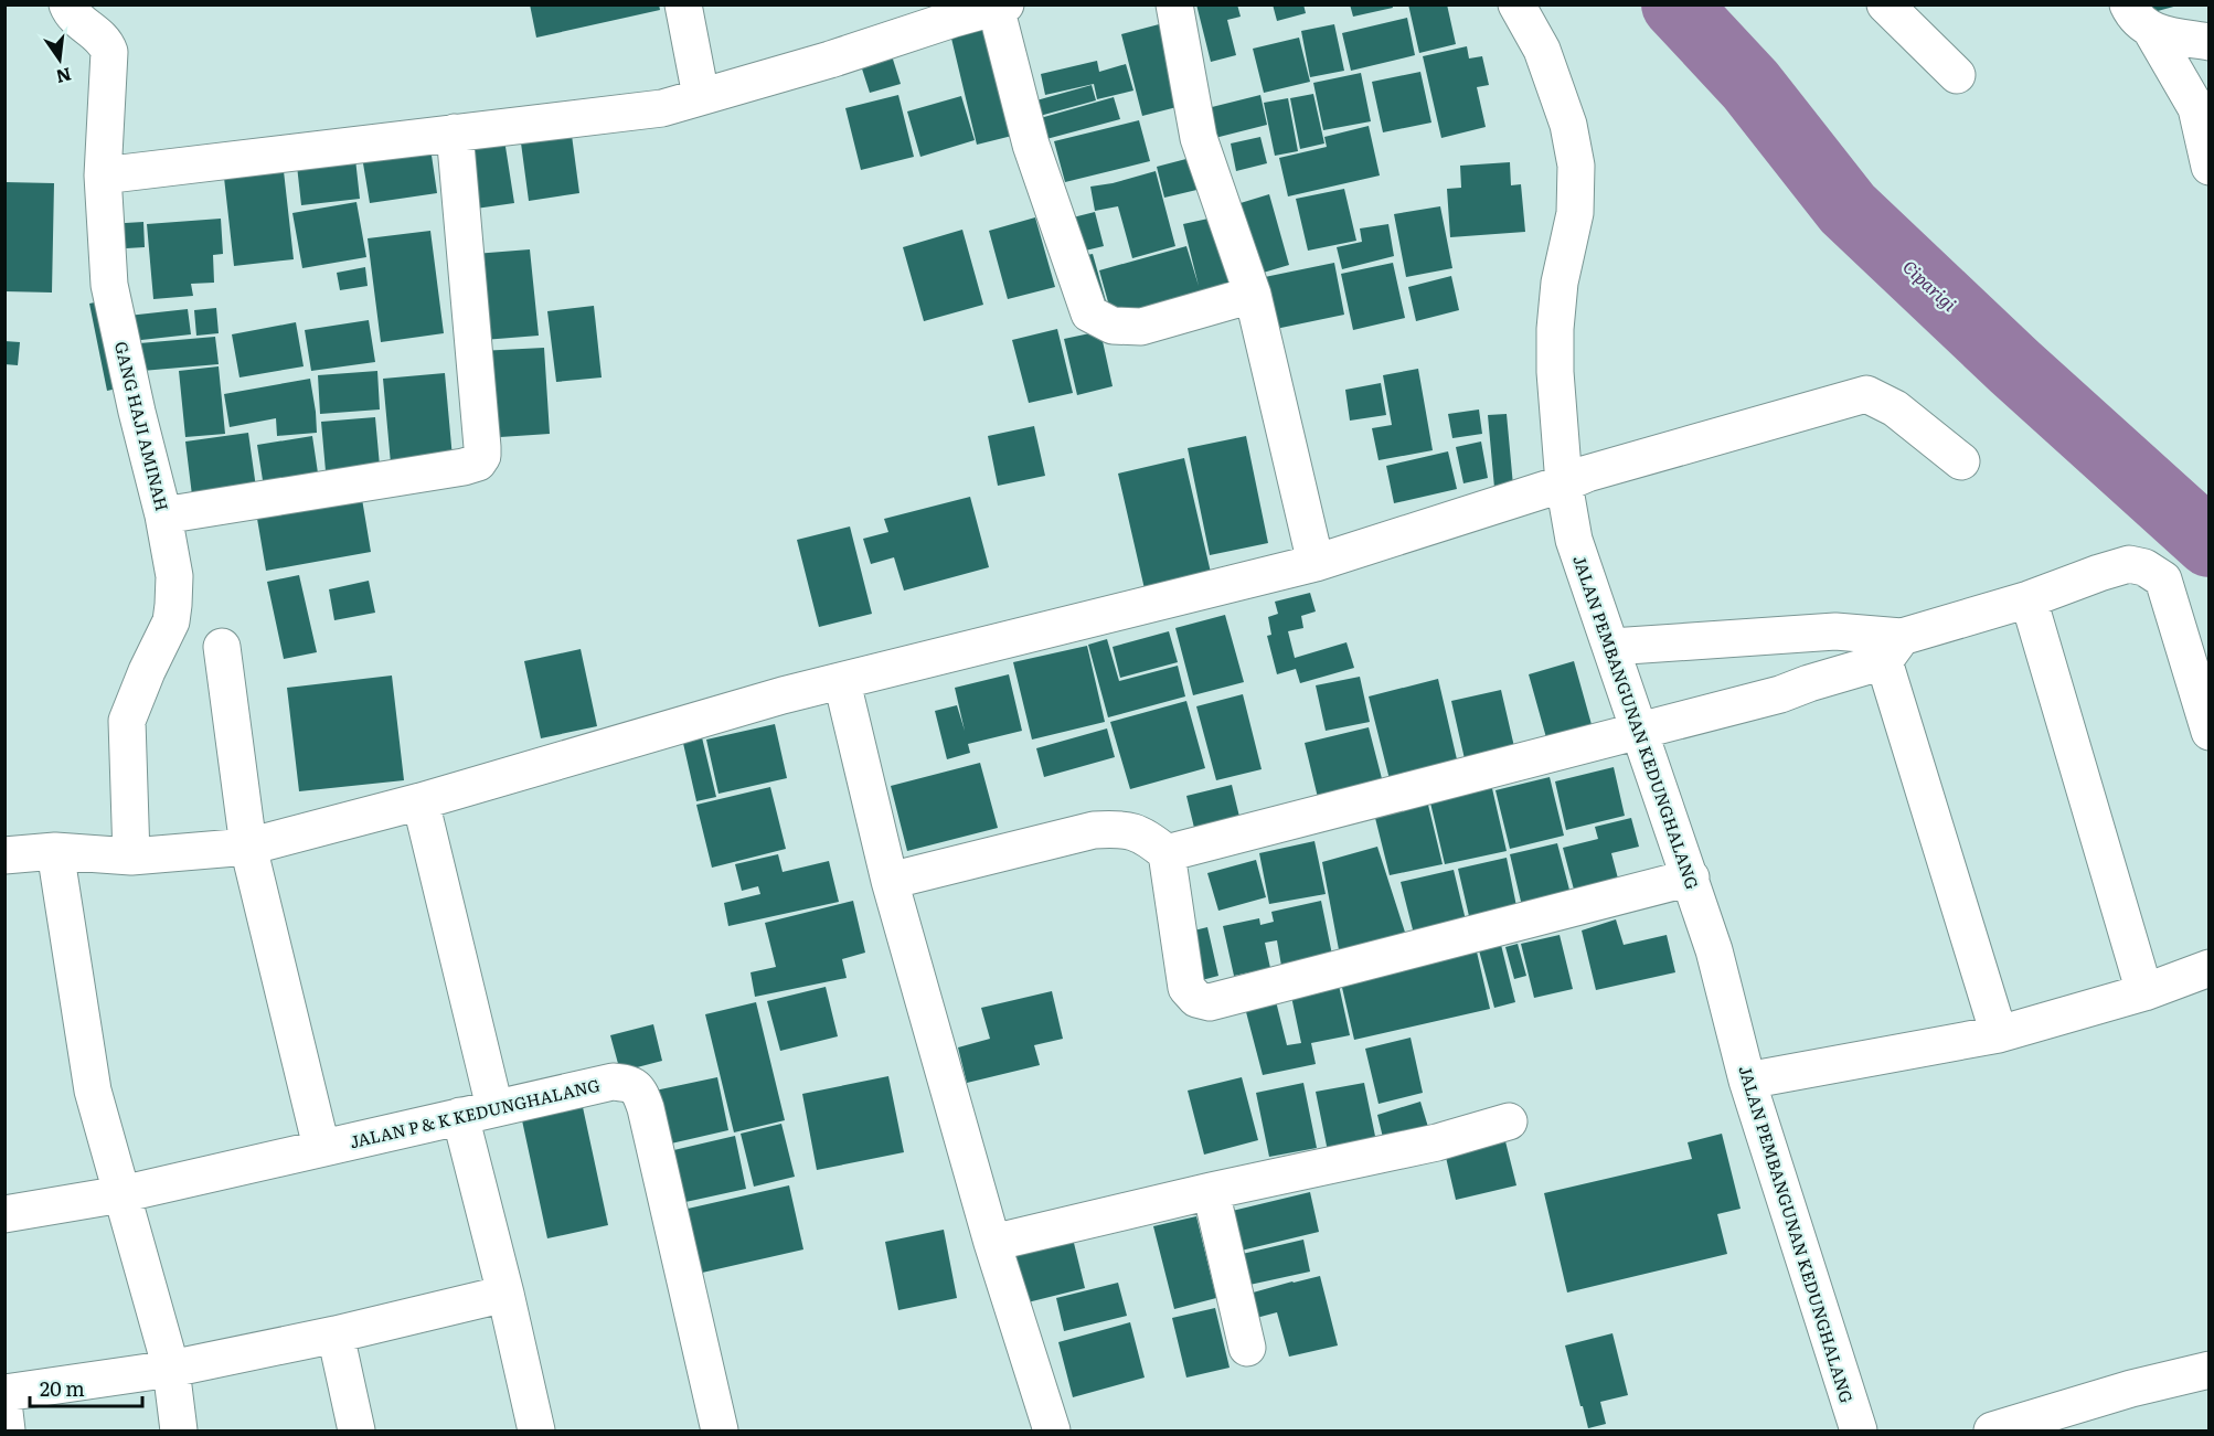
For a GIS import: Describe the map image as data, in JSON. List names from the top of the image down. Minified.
{"streets":{"street":["GANG HAJI AMINAH","JALAN PEMBANGUNAN KEDUNGHALANG","JALAN P & K KEDUNGHALANG"]},"water":["Ciparigi"],"scale_bar":"20 m","north":"bottom"}
